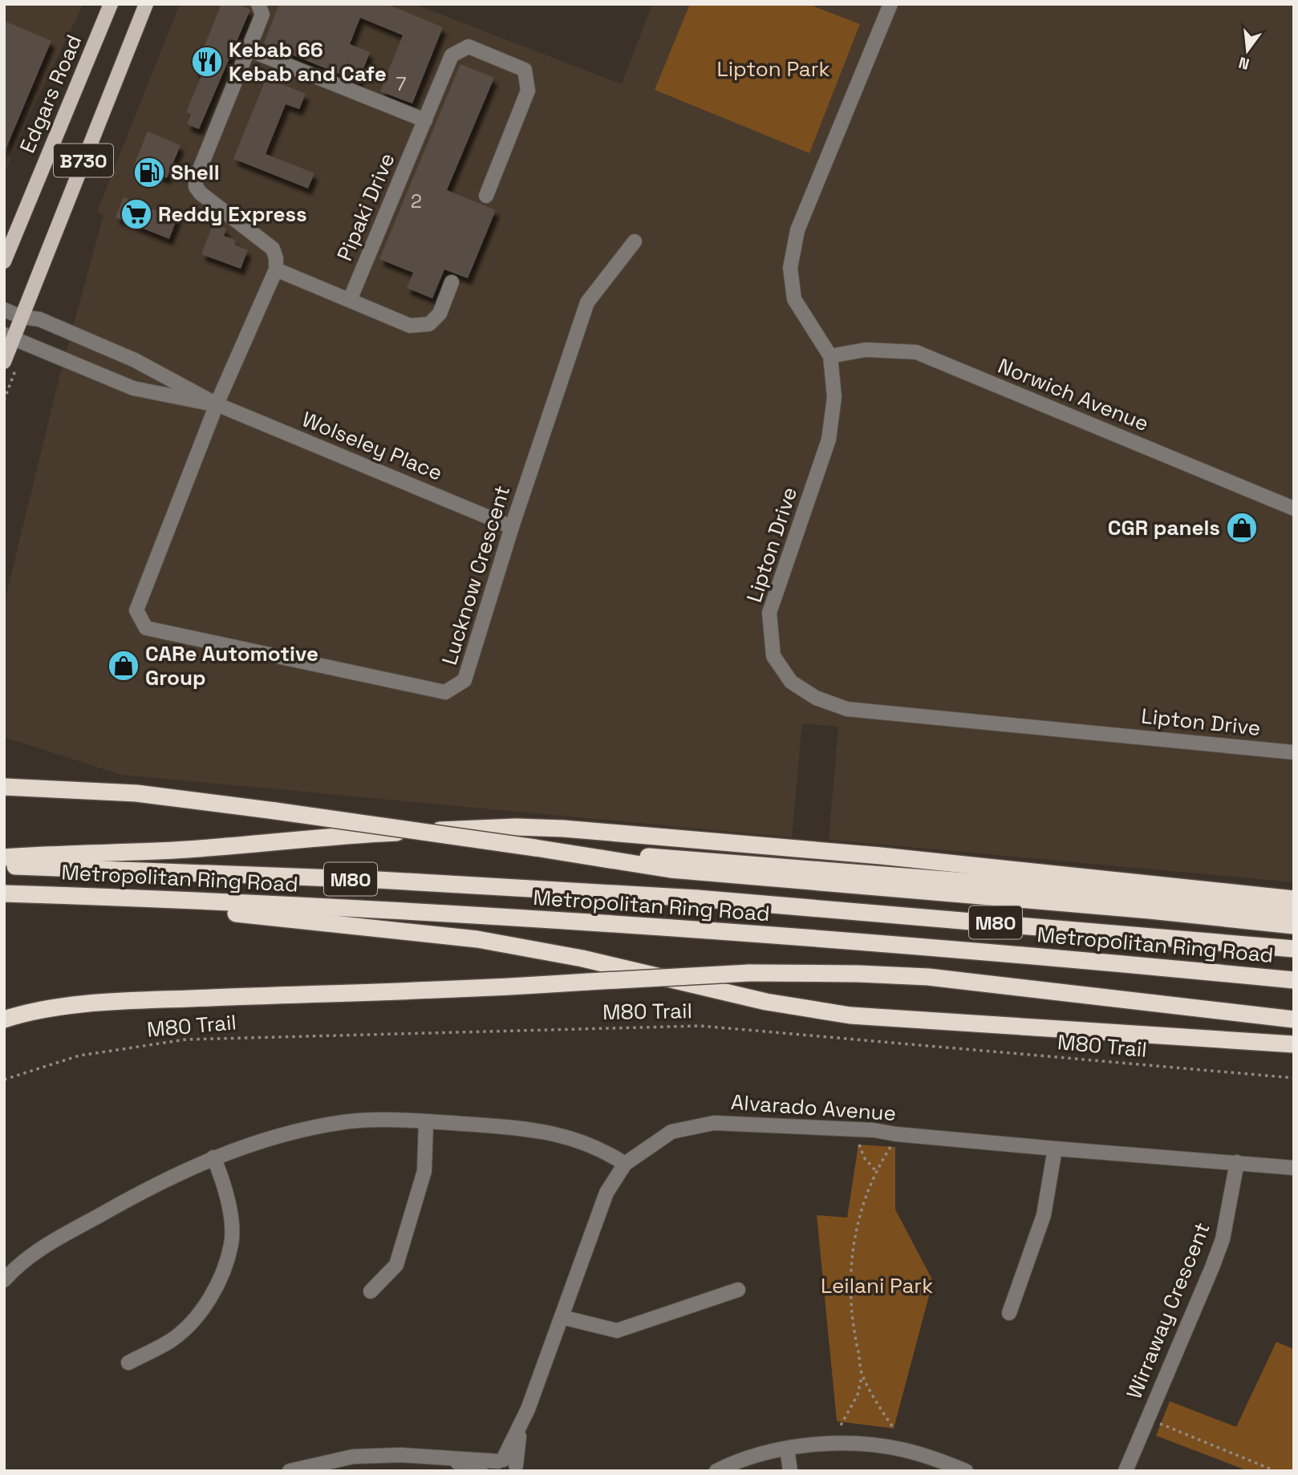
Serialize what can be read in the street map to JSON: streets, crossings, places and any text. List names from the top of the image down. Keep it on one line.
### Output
{"streets":{"highway":["Metropolitan Ring Road","M80"],"main road":["Edgars Road","B730"],"street":["Pipaki Drive","Norwich Avenue","Wolseley Place","Lipton Drive","Lucknow Crescent","Alvarado Avenue","Wirraway Crescent"],"path":["M80 Trail"]},"crossings":[["B730","Wolseley Place"],["Norwich Avenue","Lipton Drive"],["Wolseley Place","Lucknow Crescent"],["Alvarado Avenue","Wirraway Crescent"]],"parks":["Lipton Park","Leilani Park"],"places":{"restaurant":["Kebab 66 Kebab and Cafe"],"fuel station":["Shell"],"supermarket":["Reddy Express"],"shop":["CGR panels","CARe Automotive Group"]},"house_numbers":["7","2"],"north":"bottom"}
